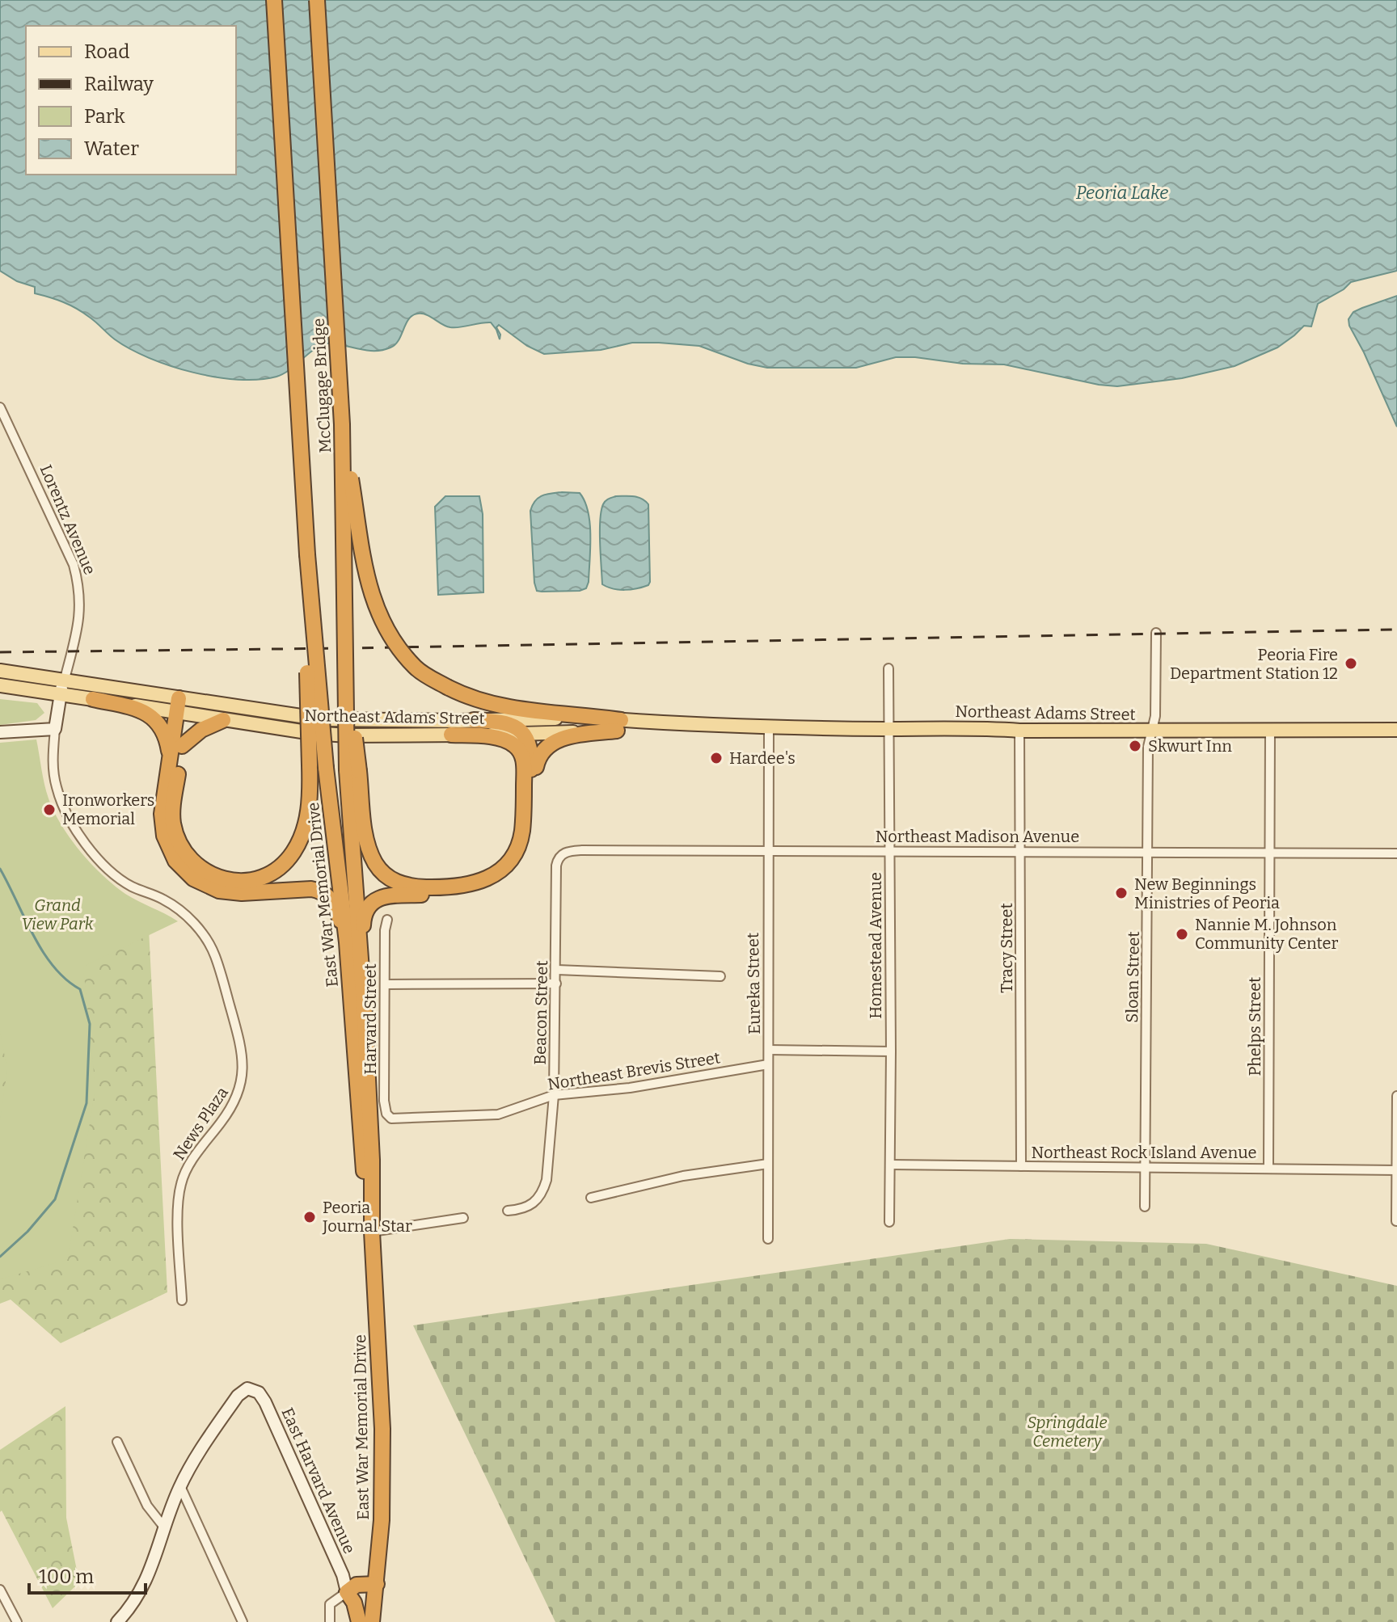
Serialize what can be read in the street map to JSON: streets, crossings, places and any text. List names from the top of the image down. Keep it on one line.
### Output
{"streets":{"highway":["McClugage Bridge","East War Memorial Drive"],"main road":["Northeast Adams Street"],"street":["Lorentz Avenue","Northeast Madison Avenue","Homestead Avenue","Tracy Street","Sloan Street","Eureka Street","Beacon Street","Harvard Street","Phelps Street","Northeast Brevis Street","News Plaza","Northeast Rock Island Avenue","East Harvard Avenue"]},"crossings":[["McClugage Bridge","East War Memorial Drive"],["Lorentz Avenue","Northeast Adams Street"],["Lorentz Avenue","News Plaza"],["Northeast Adams Street","Homestead Avenue"],["Northeast Adams Street","Tracy Street"],["Northeast Adams Street","Sloan Street"],["Northeast Adams Street","Eureka Street"],["Northeast Adams Street","Phelps Street"],["Northeast Madison Avenue","Homestead Avenue"],["Northeast Madison Avenue","Tracy Street"],["Northeast Madison Avenue","Sloan Street"],["Northeast Madison Avenue","Eureka Street"],["Northeast Madison Avenue","Beacon Street"],["Northeast Madison Avenue","Phelps Street"],["Homestead Avenue","Northeast Rock Island Avenue"],["Tracy Street","Northeast Rock Island Avenue"],["Sloan Street","Northeast Rock Island Avenue"],["Eureka Street","Northeast Brevis Street"],["Beacon Street","Northeast Brevis Street"],["Harvard Street","Northeast Brevis Street"],["Phelps Street","Northeast Rock Island Avenue"]],"water":["Peoria Lake"],"parks":["Grand View Park","Springdale Cemetery"],"places":["Peoria Fire Department Station 12","Skwurt Inn","Hardee's","Ironworkers Memorial","New Beginnings Ministries of Peoria","Nannie M. Johnson Community Center","Peoria Journal Star"],"legend":["Road","Railway","Park","Water"],"scale_bar":"100 m"}
